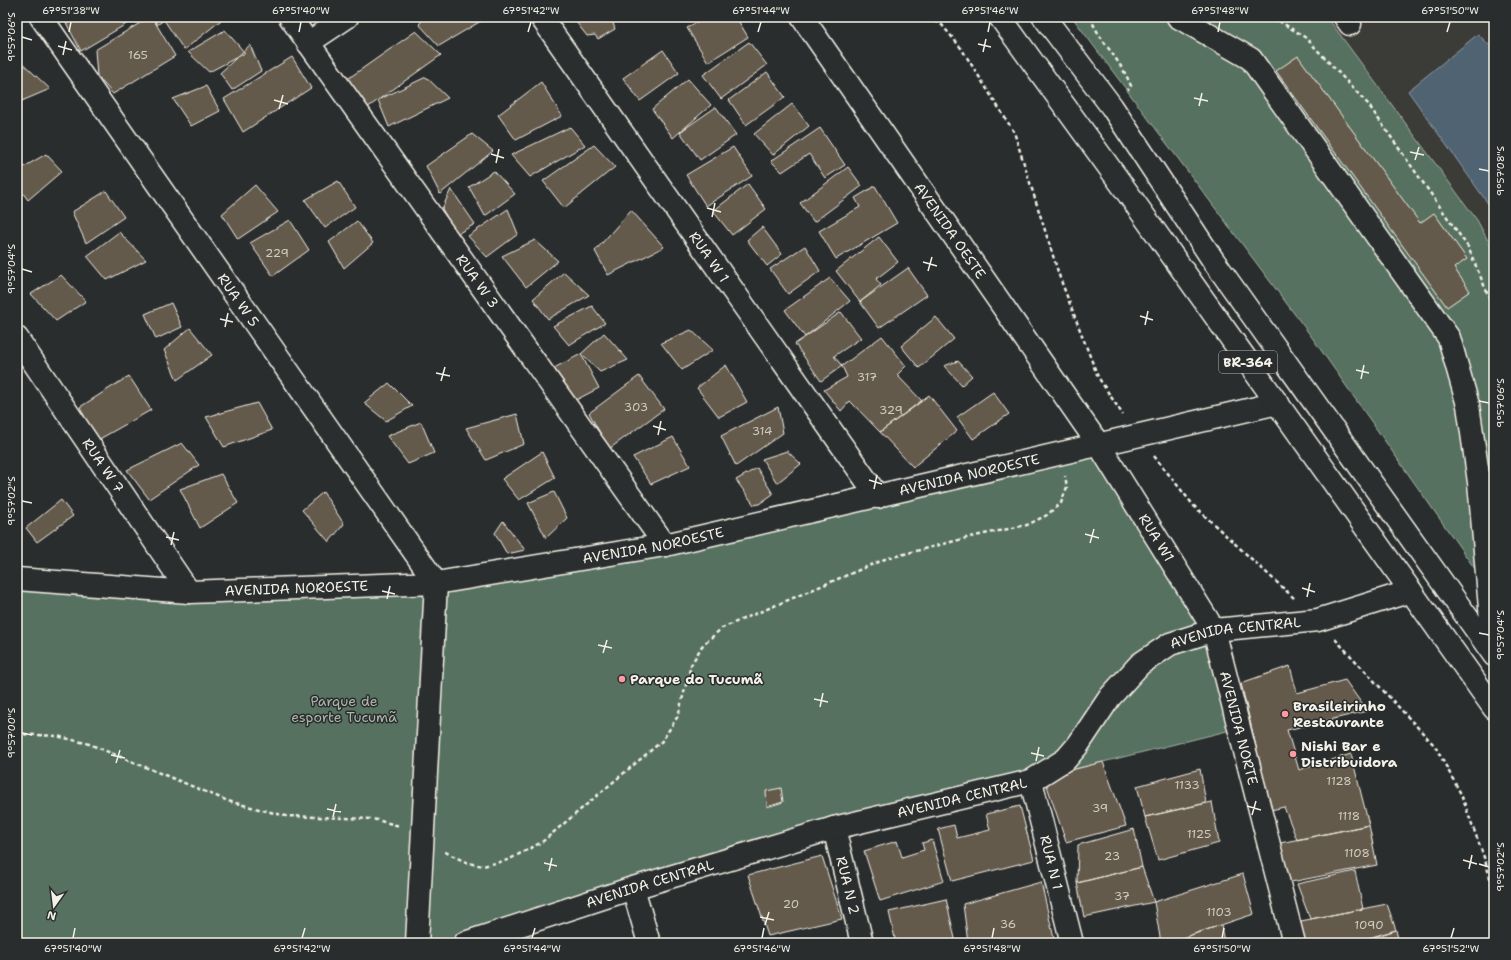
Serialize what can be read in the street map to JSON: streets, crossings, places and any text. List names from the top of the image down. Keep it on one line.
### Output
{"streets":{"street":["AVENIDA OESTE","RUA W 1","RUA W 3","RUA W 5","BR-364","RUA W 7","AVENIDA NOROESTE","RUA W1","AVENIDA CENTRAL","AVENIDA NORTE","RUA N 1","RUA N 2"]},"crossings":[["AVENIDA OESTE","AVENIDA NOROESTE"],["AVENIDA OESTE","RUA W1"],["RUA W 1","AVENIDA NOROESTE"],["RUA W 3","AVENIDA NOROESTE"],["RUA W 5","AVENIDA NOROESTE"],["BR-364","AVENIDA NOROESTE"],["BR-364","AVENIDA CENTRAL"],["RUA W 7","AVENIDA NOROESTE"],["AVENIDA NOROESTE","RUA W1"],["RUA W1","AVENIDA CENTRAL"],["RUA W1","AVENIDA NORTE"],["AVENIDA CENTRAL","AVENIDA NORTE"],["AVENIDA CENTRAL","RUA N 1"],["AVENIDA CENTRAL","RUA N 2"]],"parks":["Parque de esporte Tucumã"],"places":["Parque do Tucumã","Brasileirinho Restaurante","Nishi Bar e Distribuidora"],"house_numbers":["165","229","317","303","329","314","1128","1133","39","1118","1125","1108","23","37","20","1103","36","1090"],"north":"bottom","coordinates":["67°51'38\"W","67°51'40\"W","67°51'42\"W","67°51'44\"W","67°51'46\"W","67°51'48\"W","67°51'50\"W","9°57'06\"S","9°57'08\"S","9°57'04\"S","9°57'02\"S","9°57'00\"S","67°51'52\"W"]}
